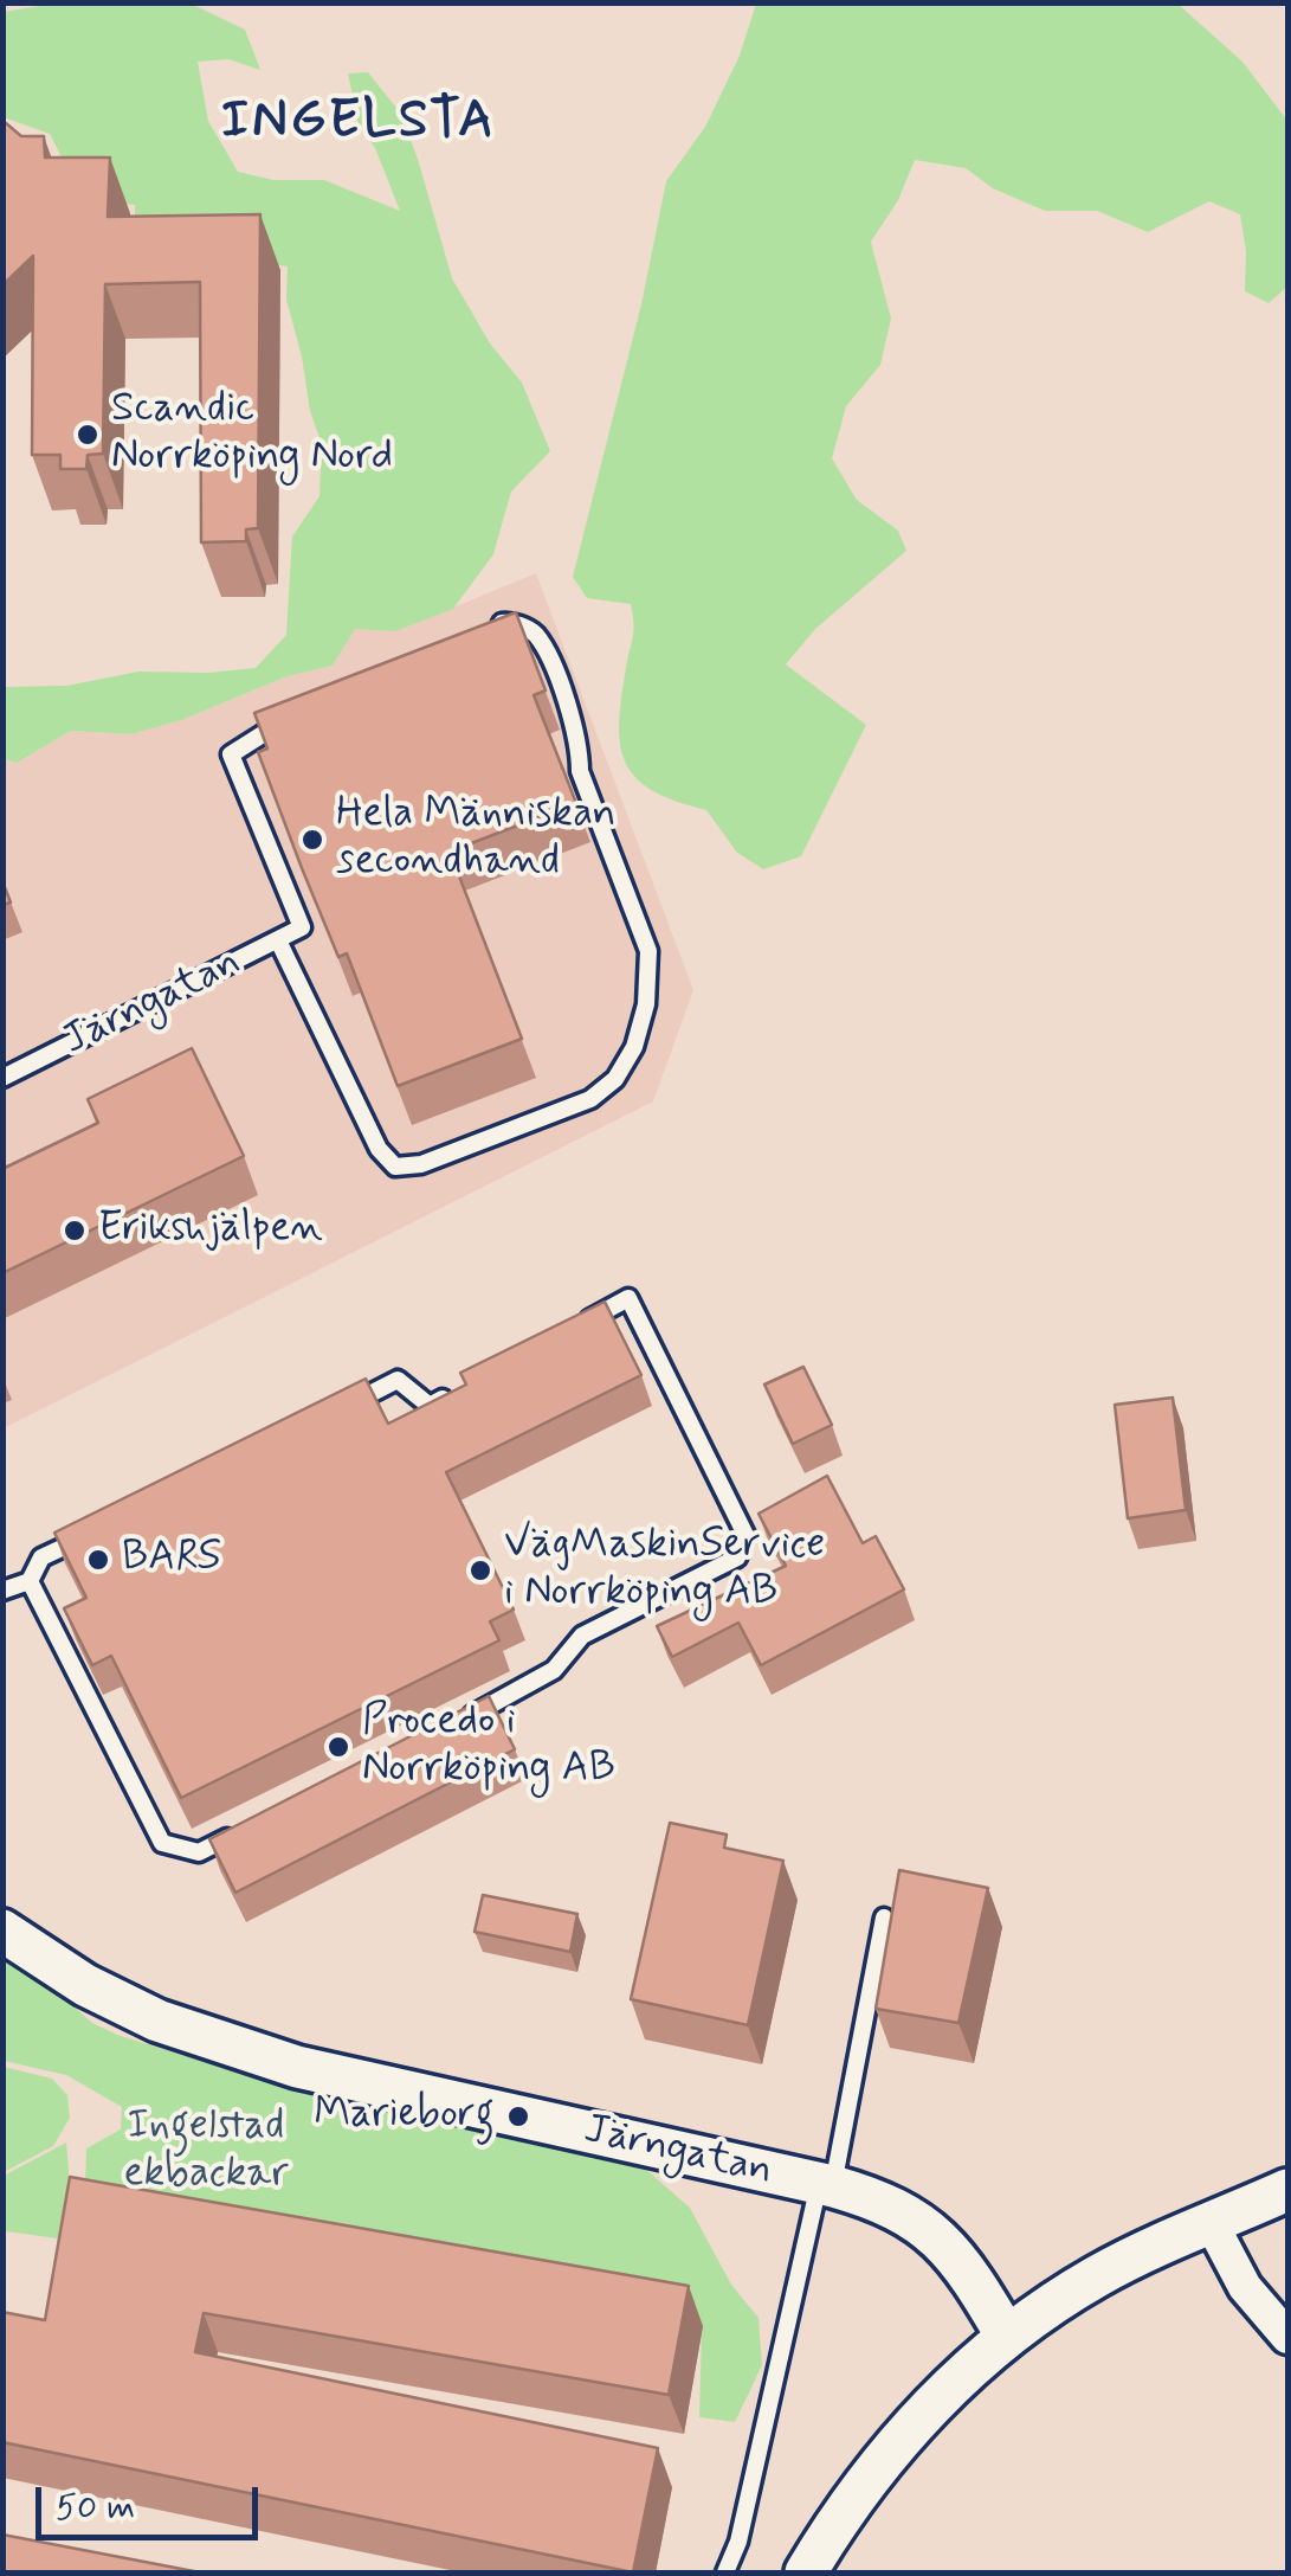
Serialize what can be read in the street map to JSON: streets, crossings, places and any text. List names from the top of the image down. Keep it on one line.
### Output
{"streets":{"street":["Järngatan"]},"districts":["INGELSTA"],"parks":["Ingelstad ekbackar"],"places":["Scandic Norrköping Nord","Hela Människan secondhand","Erikshjälpen","BARS","VägMaskinService i Norrköping AB","Procedo i Norrköping AB","Marieborg"],"scale_bar":"50 m"}
